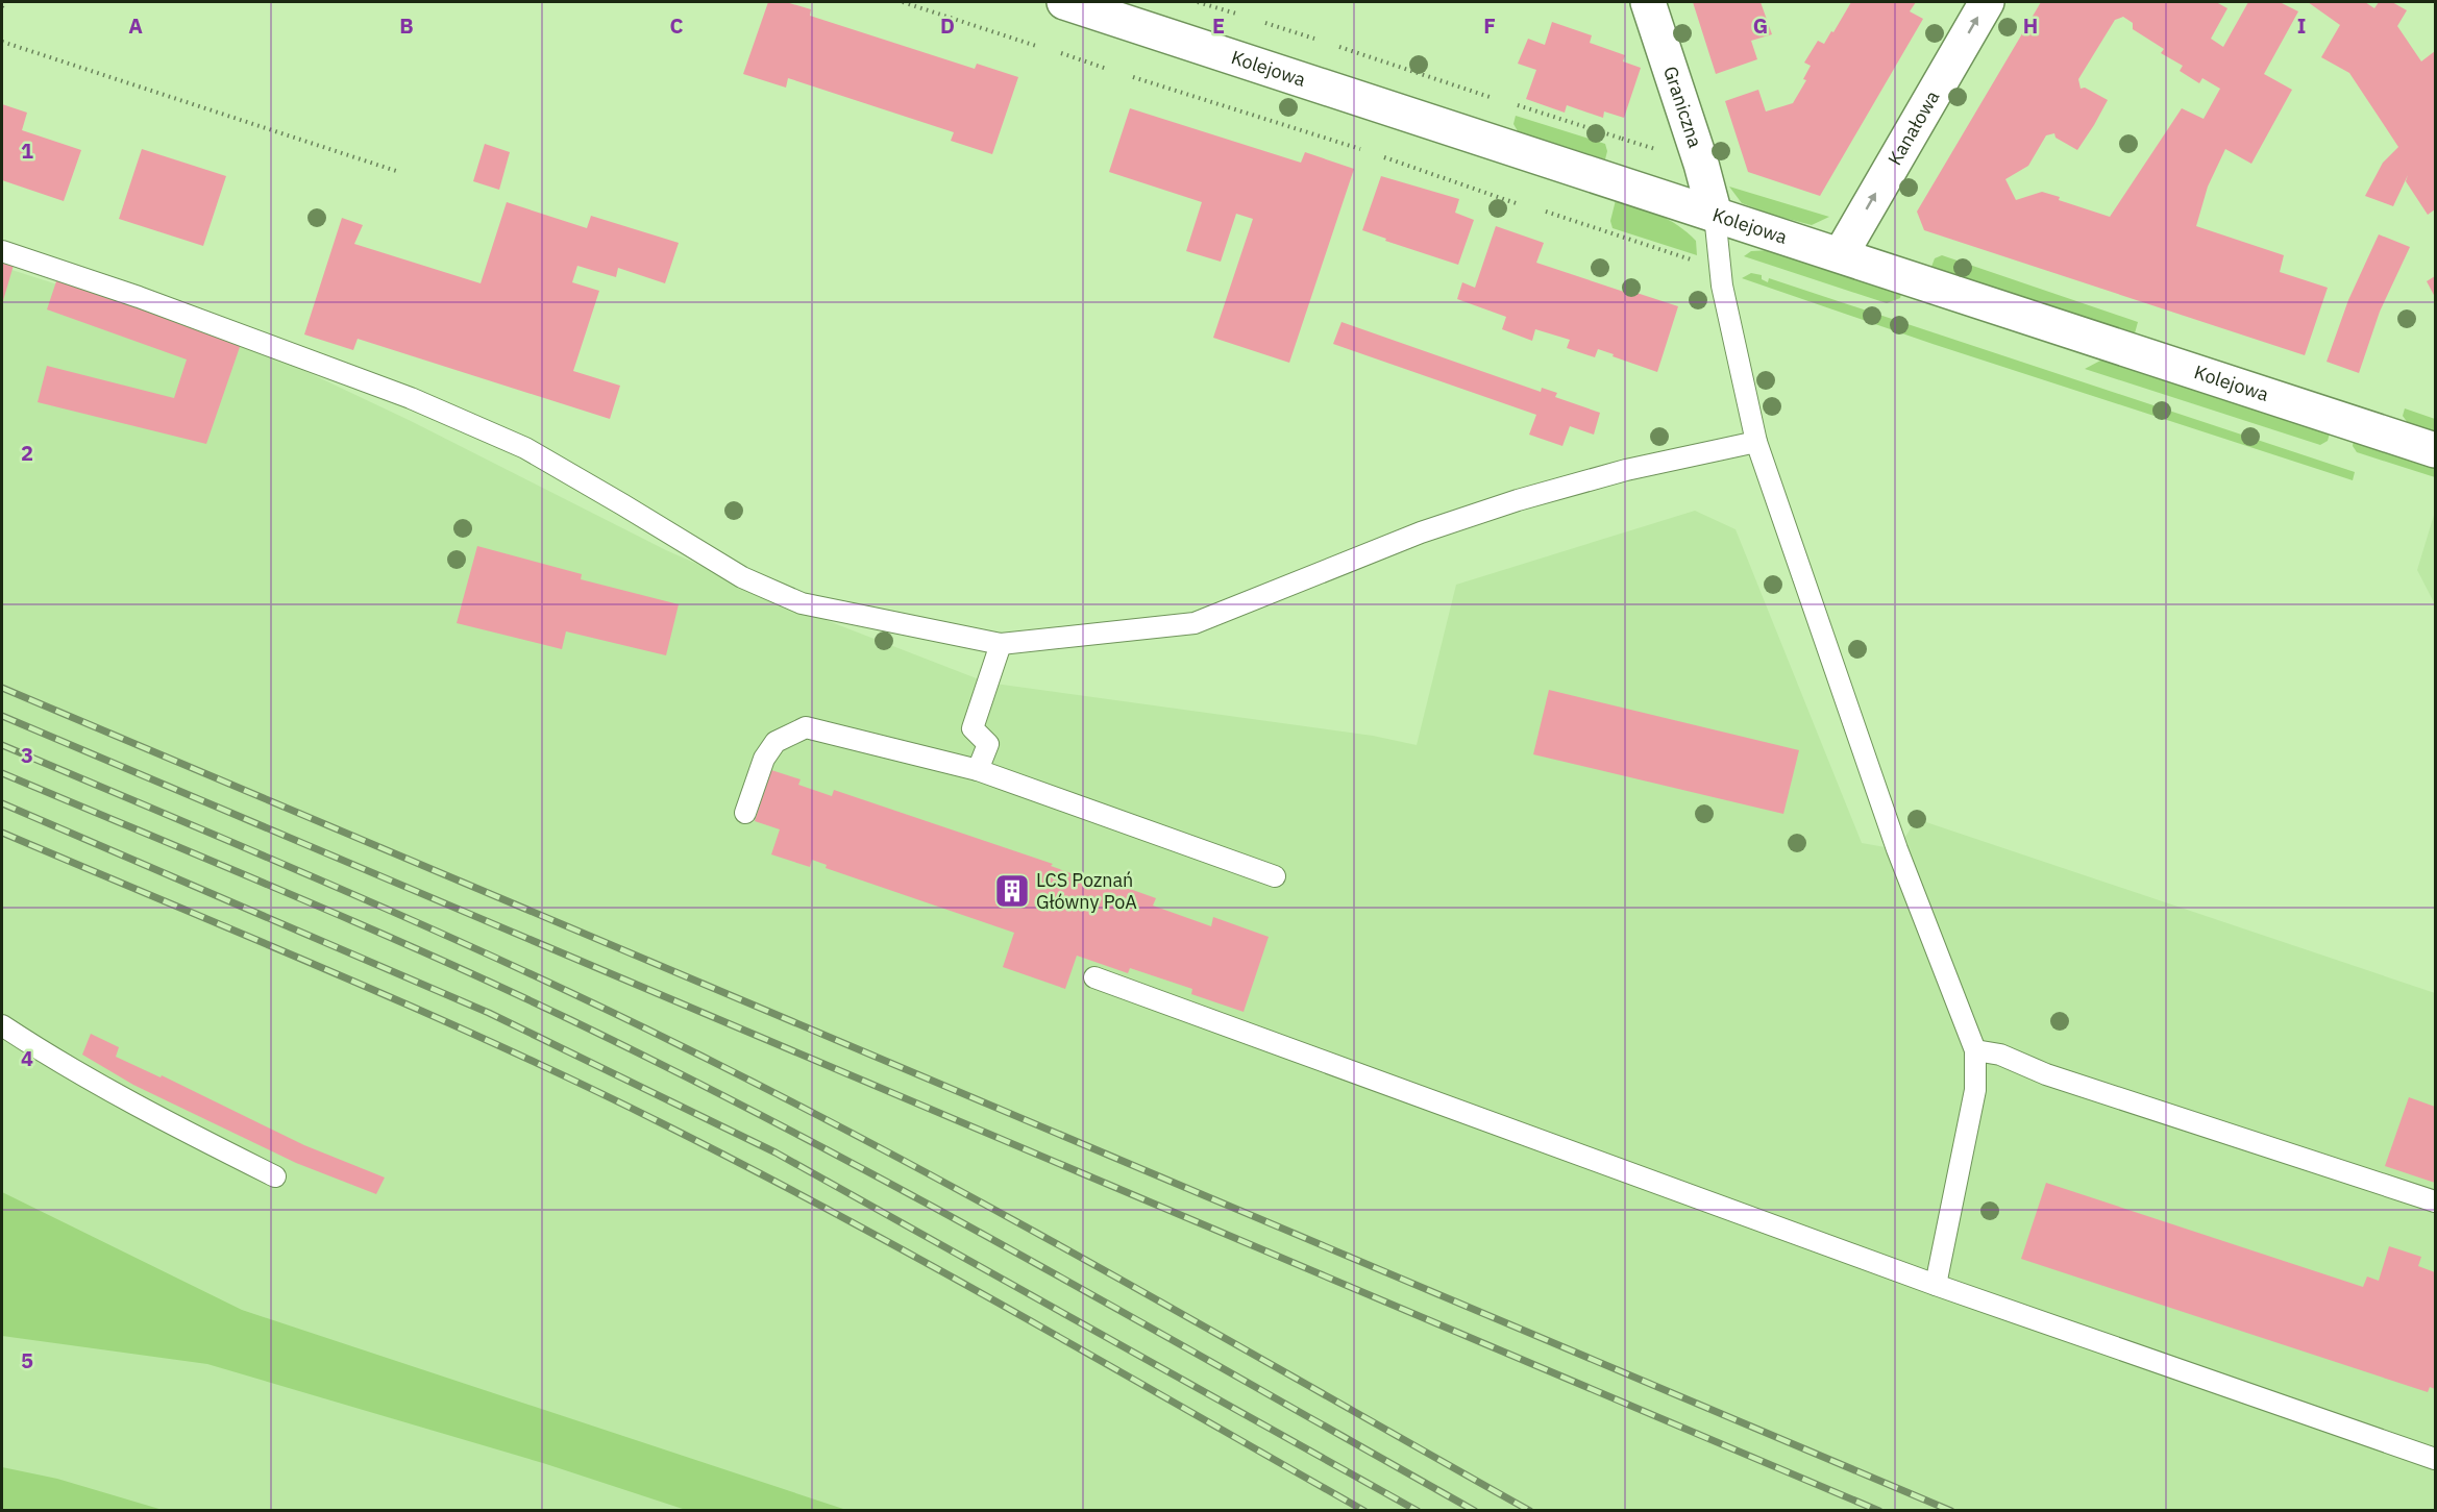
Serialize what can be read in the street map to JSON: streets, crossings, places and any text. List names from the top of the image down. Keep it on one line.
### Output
{"streets":{"street":["Kolejowa","Graniczna","Kanałowa"]},"crossings":[["Kolejowa","Graniczna"],["Kolejowa","Kanałowa"]],"one_way":["Kanałowa"],"places":{"building":["LCS Poznań Główny PoA"]},"grid":{"columns":["A","B","C","D","E","F","G","H","I"],"rows":["1","2","3","4","5"]}}
